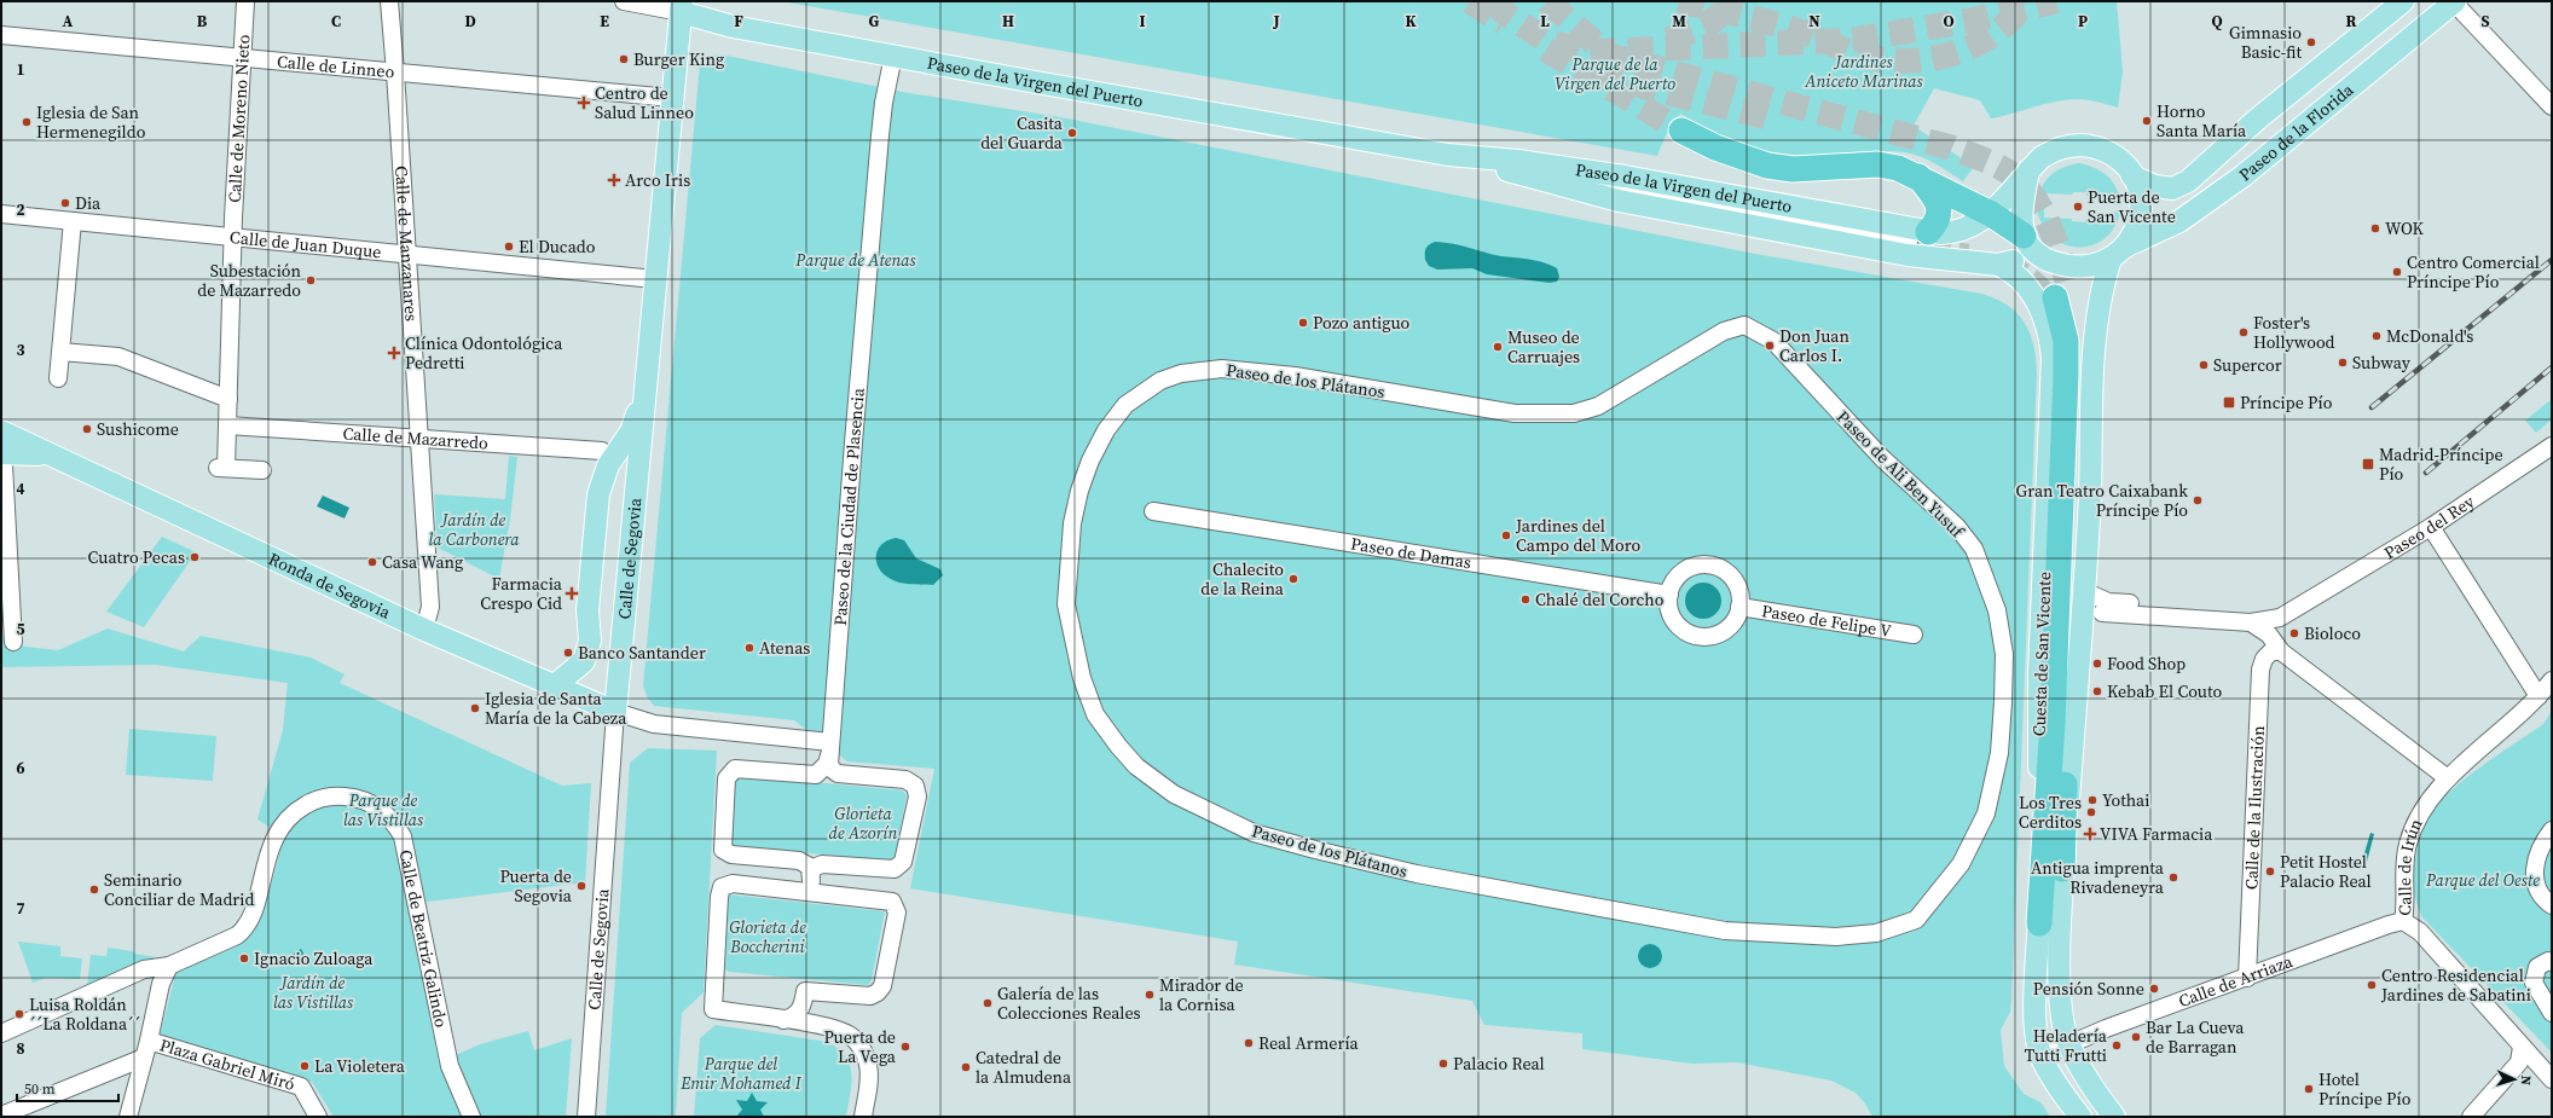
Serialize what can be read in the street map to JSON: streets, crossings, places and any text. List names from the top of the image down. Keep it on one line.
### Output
{"streets":{"main road":["Paseo de la Virgen del Puerto","Paseo de la Florida","Calle de Segovia","Ronda de Segovia","Cuesta de San Vicente"],"street":["Calle de Linneo","Calle de Moreno Nieto","Calle de Juan Duque","Calle de Manzanares","Paseo de los Plátanos","Calle de Mazarredo","Paseo de Ali Ben Yusuf","Paseo de la Ciudad de Plasencia","Paseo del Rey","Paseo de Damas","Paseo de Felipe V","Calle de la Ilustración","Calle de Irún","Calle de Beatriz Galindo","Calle de Arriaza","Plaza Gabriel Miró"]},"crossings":[["Calle de Linneo","Calle de Moreno Nieto"],["Calle de Linneo","Calle de Manzanares"],["Calle de Linneo","Calle de Segovia"],["Paseo de la Virgen del Puerto","Paseo de la Florida"],["Paseo de la Virgen del Puerto","Paseo de la Ciudad de Plasencia"],["Paseo de la Virgen del Puerto","Calle de Segovia"],["Paseo de la Virgen del Puerto","Cuesta de San Vicente"],["Calle de Moreno Nieto","Calle de Juan Duque"],["Calle de Moreno Nieto","Calle de Mazarredo"],["Paseo de la Florida","Cuesta de San Vicente"],["Calle de Juan Duque","Calle de Manzanares"],["Calle de Juan Duque","Calle de Segovia"],["Calle de Manzanares","Calle de Mazarredo"],["Calle de Manzanares","Ronda de Segovia"],["Paseo de los Plátanos","Paseo de Ali Ben Yusuf"],["Paseo del Rey","Cuesta de San Vicente"],["Paseo de Damas","Paseo de Felipe V"],["Calle de Segovia","Ronda de Segovia"],["Cuesta de San Vicente","Calle de Arriaza"],["Calle de la Ilustración","Calle de Arriaza"],["Calle de Irún","Calle de Arriaza"],["Calle de Beatriz Galindo","Plaza Gabriel Miró"]],"parks":["Jardines Aniceto Marinas","Parque de la Virgen del Puerto","Parque de Atenas","Jardín de la Carbonera","Parque de las Vistillas","Glorieta de Azorín","Parque del Oeste","Glorieta de Boccherini","Jardín de las Vistillas","Parque del Emir Mohamed I"],"places":{"other":["Gimnasio Basic-fit","Burger King","Horno Santa María","Iglesia de San Hermenegildo","Casita del Guarda","Dia","Puerta de San Vicente","WOK","El Ducado","Centro Comercial Príncipe Pío","Subestación de Mazarredo","Pozo antiguo","Foster's Hollywood","McDonald's","Don Juan Carlos I.","Museo de Carruajes","Subway","Supercor","Sushicome","Gran Teatro Caixabank Príncipe Pío","Jardines del Campo del Moro","Cuatro Pecas","Casa Wang","Chalecito de la Reina","Chalé del Corcho","Bioloco","Atenas","Banco Santander","Food Shop","Kebab El Couto","Iglesia de Santa María de la Cabeza","Yothai","Los Tres Cerditos","Petit Hostel Palacio Real","Antigua imprenta Rivadeneyra","Puerta de Segovia","Seminario Conciliar de Madrid","Ignacio Zuloaga","Centro Residencial Jardines de Sabatini","Pensión Sonne","Mirador de la Cornisa","Galería de las Colecciones Reales","Luisa Roldán ´´La Roldana´´","Bar La Cueva de Barragan","Real Armería","Heladería Tutti Frutti","Puerta de La Vega","Palacio Real","La Violetera","Catedral de la Almudena","Hotel Príncipe Pío"],"health":["Centro de Salud Linneo","Arco Iris","Clínica Odontológica Pedretti","Farmacia Crespo Cid","VIVA Farmacia"],"transit":["Príncipe Pío","Madrid-Príncipe Pío"]},"scale_bar":"50 m","north":"right","grid":{"columns":["A","B","C","D","E","F","G","H","I","J","K","L","M","N","O","P","Q","R","S"],"rows":["1","2","3","4","5","6","7","8"]}}
